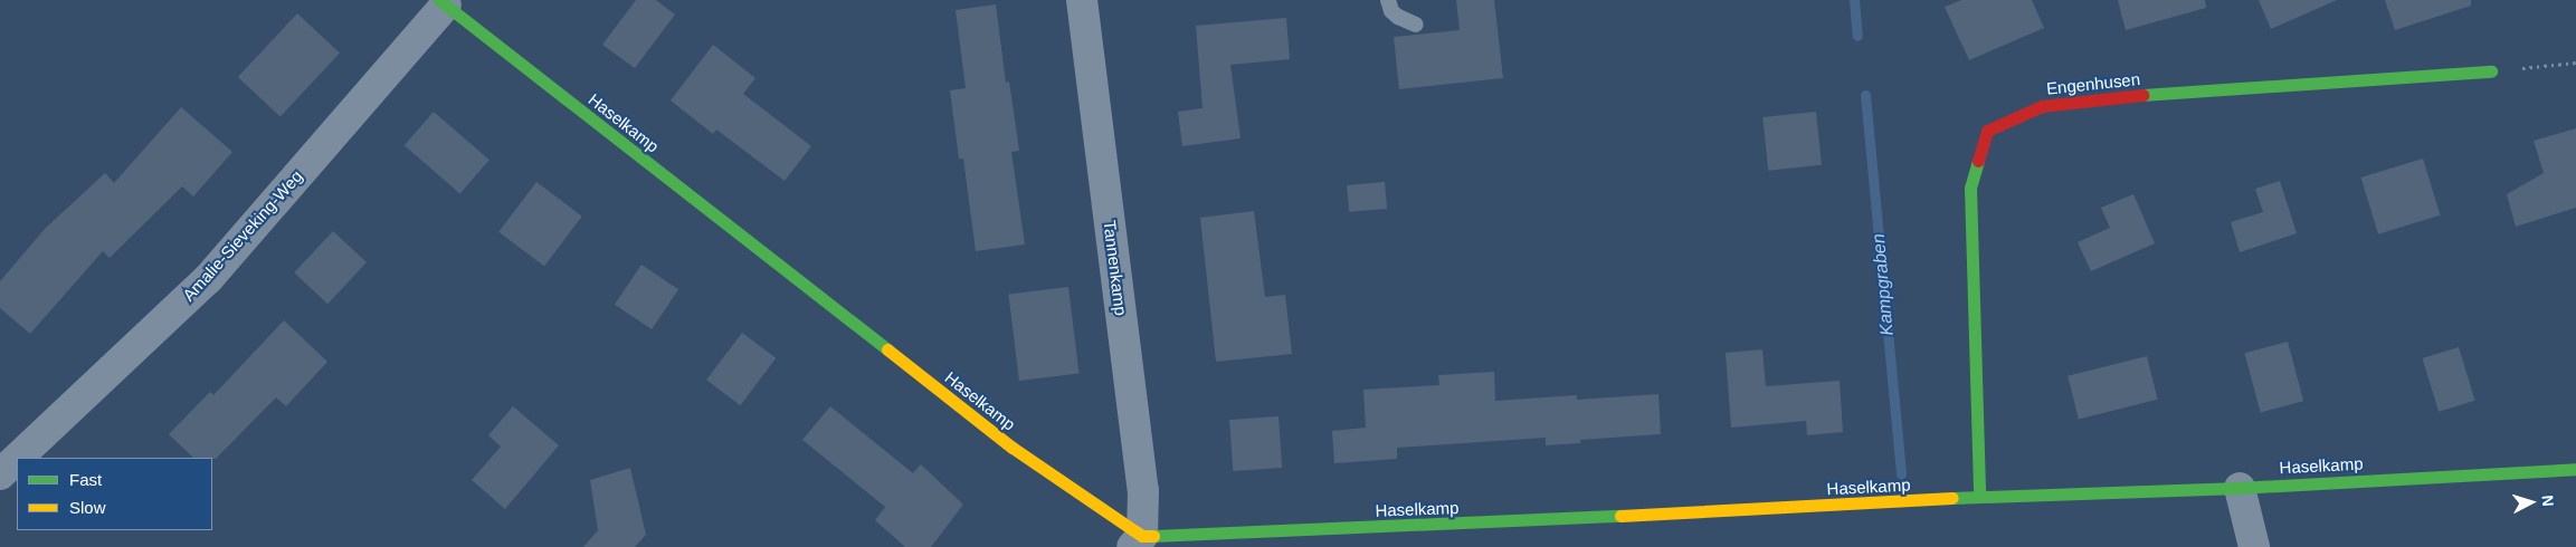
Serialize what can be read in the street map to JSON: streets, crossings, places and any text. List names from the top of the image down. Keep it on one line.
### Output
{"streets":{"street":["Engenhusen","Haselkamp","Amalie-Sieveking-Weg","Tannenkamp"]},"crossings":[["Engenhusen","Haselkamp"],["Haselkamp","Amalie-Sieveking-Weg"],["Haselkamp","Tannenkamp"]],"water":["Kampgraben"],"legend":["Fast","Slow"],"north":"right"}
